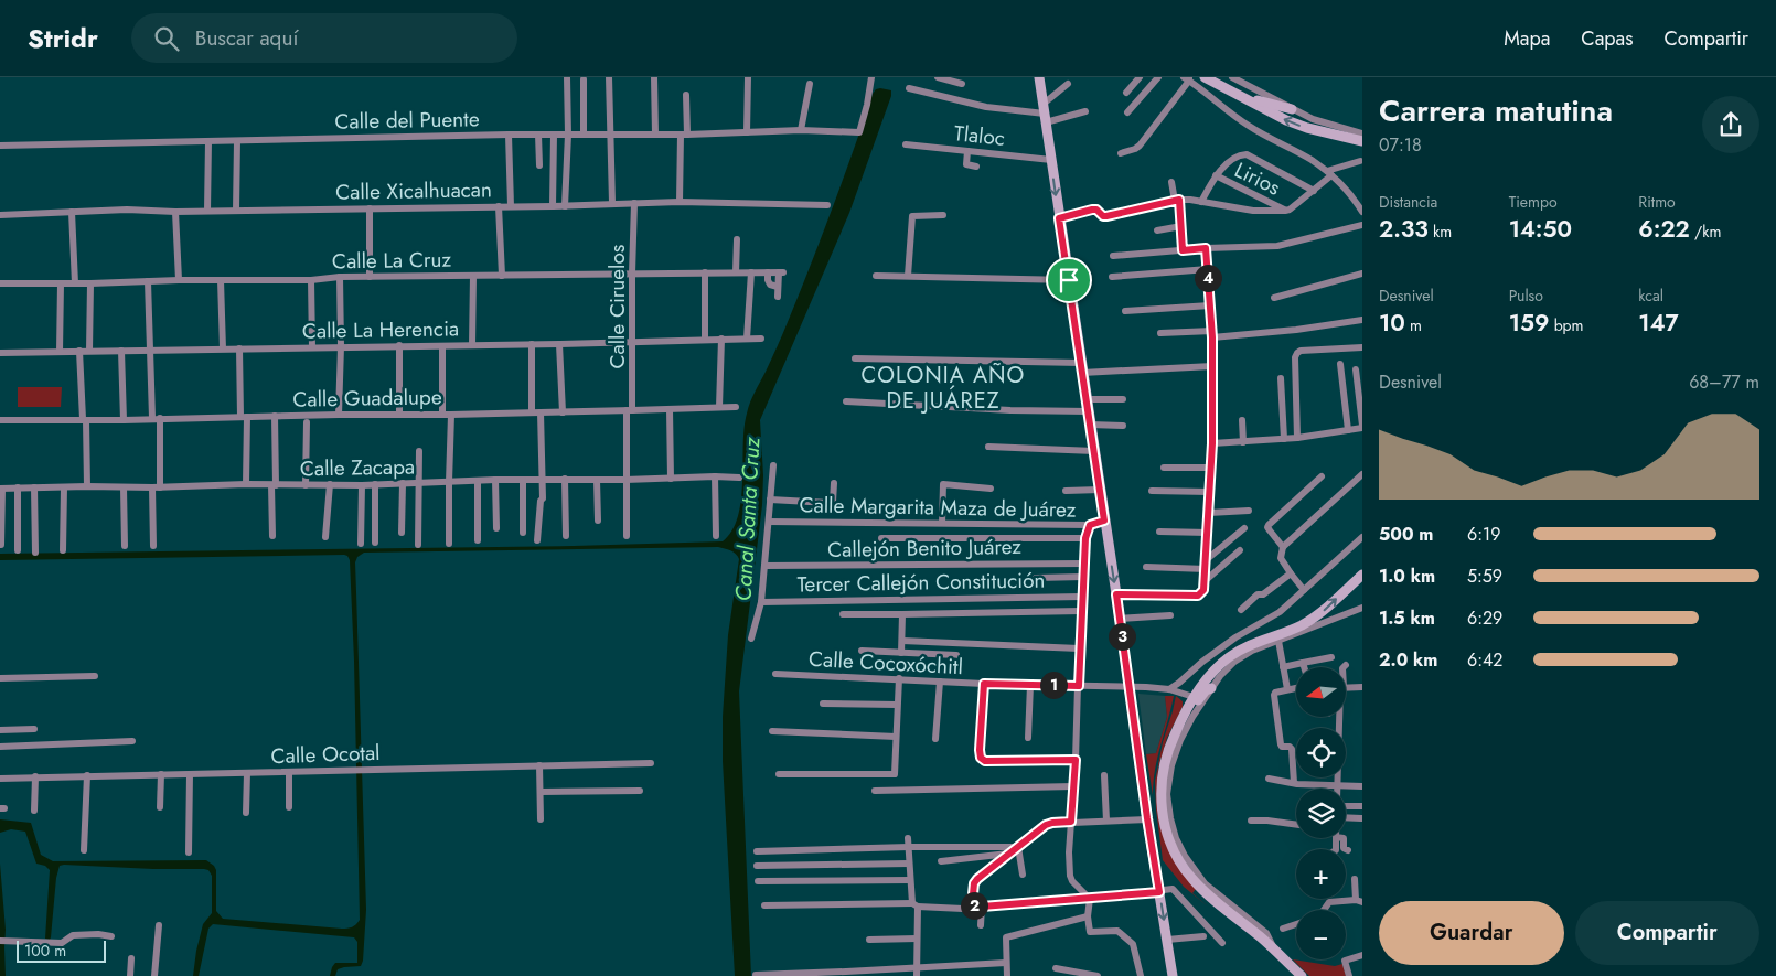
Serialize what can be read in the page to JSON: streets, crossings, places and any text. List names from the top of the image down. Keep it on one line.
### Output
{"streets":{"street":["Calle del Puente","Tlaloc","Lirios","Calle Xicalhuacan","Calle La Cruz","Calle Ciruelos","Calle La Herencia","Calle Guadalupe","Calle Zacapa","Calle Margarita Maza de Juárez","Callejón Benito Juárez","Tercer Callejón Constitución","Calle Cocoxóchitl","Calle Ocotal"]},"crossings":[["Calle Xicalhuacan","Calle Ciruelos"],["Calle La Cruz","Calle Ciruelos"],["Calle Ciruelos","Calle La Herencia"],["Calle Ciruelos","Calle Guadalupe"],["Calle Ciruelos","Calle Zacapa"]],"districts":["COLONIA AÑO DE JUÁREZ"],"water":["Canal Santa Cruz"],"scale_bar":"100 m","north":"left","page":{"header":"Stridr","search":"Buscar aquí","nav":["Mapa","Capas","Compartir"],"heading":["Carrera matutina","07:18"],"stats":[["Distancia","2.33 km"],["Tiempo","14:50"],["Ritmo","6:22 /km"],["Desnivel","10 m"],["Pulso","159 bpm"],["kcal","147"]],"pins":["4","3","1","2"],"chart":["Desnivel","68–77 m"],"list":[{"name":"500 m","note":"6:19"},{"name":"1.0 km","note":"5:59"},{"name":"1.5 km","note":"6:29"},{"name":"2.0 km","note":"6:42"}],"map_buttons":["+","−"],"buttons":["Guardar","Compartir"],"scale":"100 m"}}
